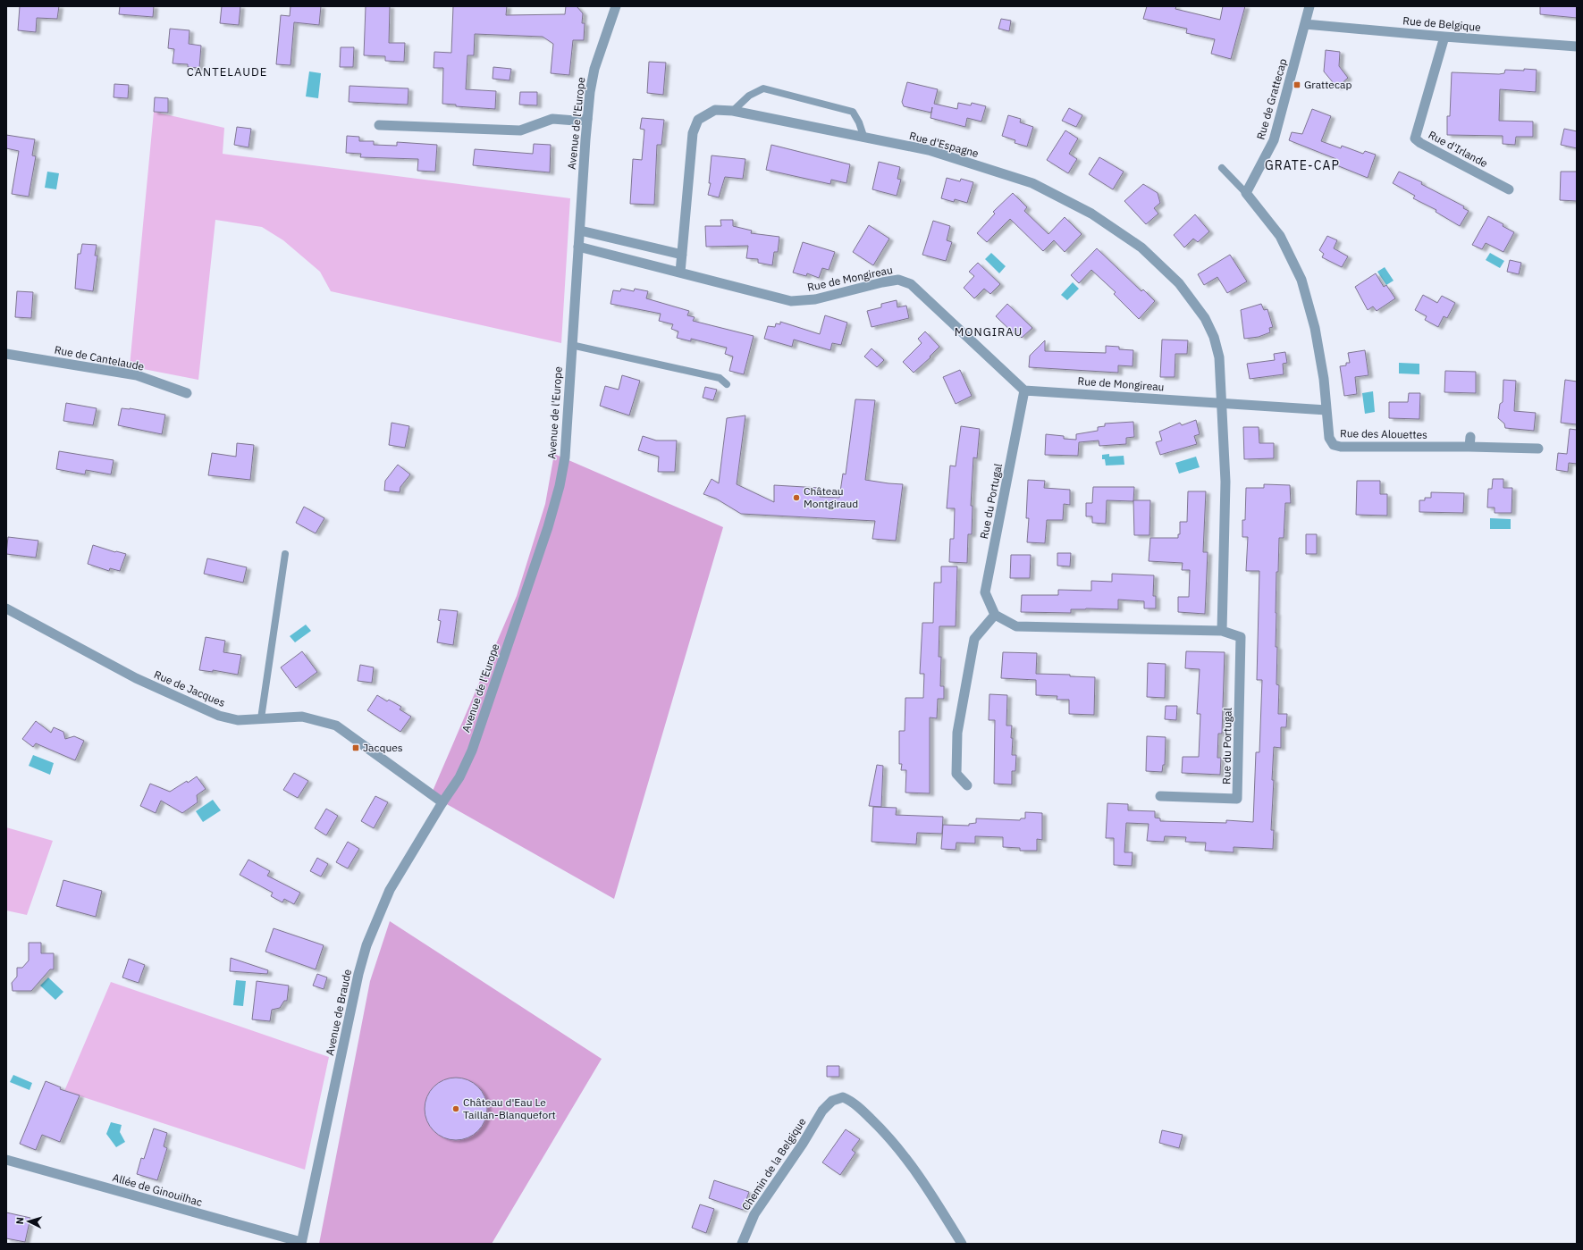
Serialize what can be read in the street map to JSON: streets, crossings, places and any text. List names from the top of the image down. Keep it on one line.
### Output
{"streets":{"street":["Rue de Belgique","Rue de Grattecap","Avenue de l'Europe","Rue d'Espagne","Rue d'Irlande","Rue de Mongireau","Rue de Cantelaude","Rue des Alouettes","Rue du Portugal","Rue de Jacques","Avenue de Braude","Chemin de la Belgique","Allée de Ginouilhac"]},"crossings":[["Rue de Belgique","Rue de Grattecap"],["Rue de Belgique","Rue d'Irlande"],["Avenue de l'Europe","Rue de Mongireau"],["Avenue de l'Europe","Rue de Jacques"],["Avenue de l'Europe","Avenue de Braude"],["Rue d'Espagne","Rue de Mongireau"],["Rue de Mongireau","Rue des Alouettes"],["Rue de Mongireau","Rue du Portugal"],["Rue de Jacques","Avenue de Braude"],["Avenue de Braude","Allée de Ginouilhac"]],"districts":["CANTELAUDE","GRATE-CAP","MONGIRAU"],"places":{"transit":["Grattecap","Jacques"],"other":["Château Montgiraud","Château d'Eau Le Taillan-Blanquefort"]},"north":"left"}
